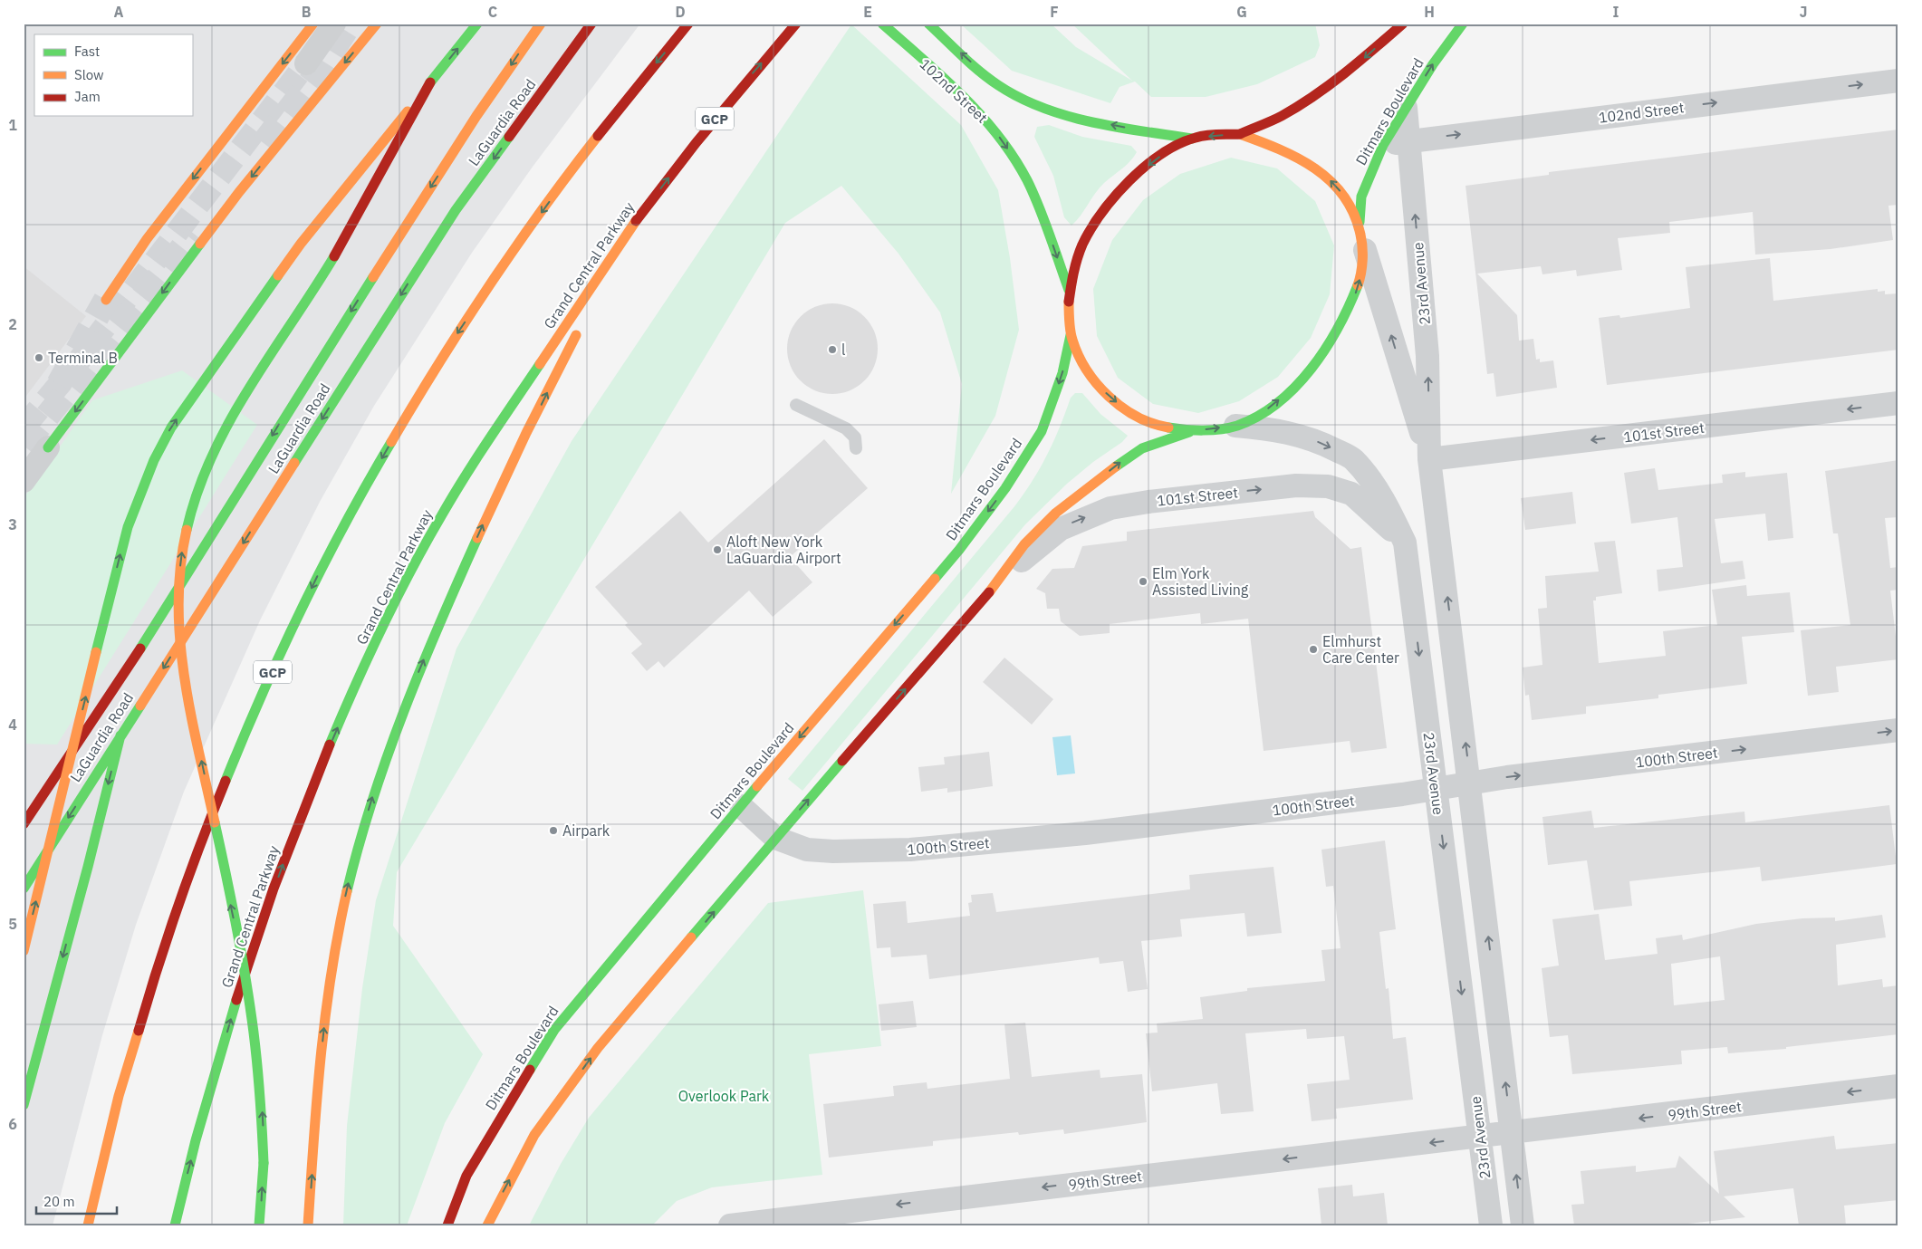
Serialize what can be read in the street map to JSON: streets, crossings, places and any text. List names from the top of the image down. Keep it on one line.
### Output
{"streets":{"main road":["102nd Street","Ditmars Boulevard","GCP","LaGuardia Road","Grand Central Parkway"],"street":["23rd Avenue","101st Street","100th Street","99th Street"]},"crossings":[["102nd Street","Ditmars Boulevard"],["102nd Street","23rd Avenue"],["Ditmars Boulevard","23rd Avenue"],["Ditmars Boulevard","100th Street"],["23rd Avenue","101st Street"],["23rd Avenue","100th Street"],["23rd Avenue","99th Street"]],"one_way":["102nd Street","100th Street","99th Street"],"parks":["Overlook Park"],"places":["l","Terminal B","Aloft New York LaGuardia Airport","Elm York Assisted Living","Elmhurst Care Center","Airpark"],"legend":["Fast","Slow","Jam"],"scale_bar":"20 m","grid":{"columns":["A","B","C","D","E","F","G","H","I","J"],"rows":["1","2","3","4","5","6"]}}
